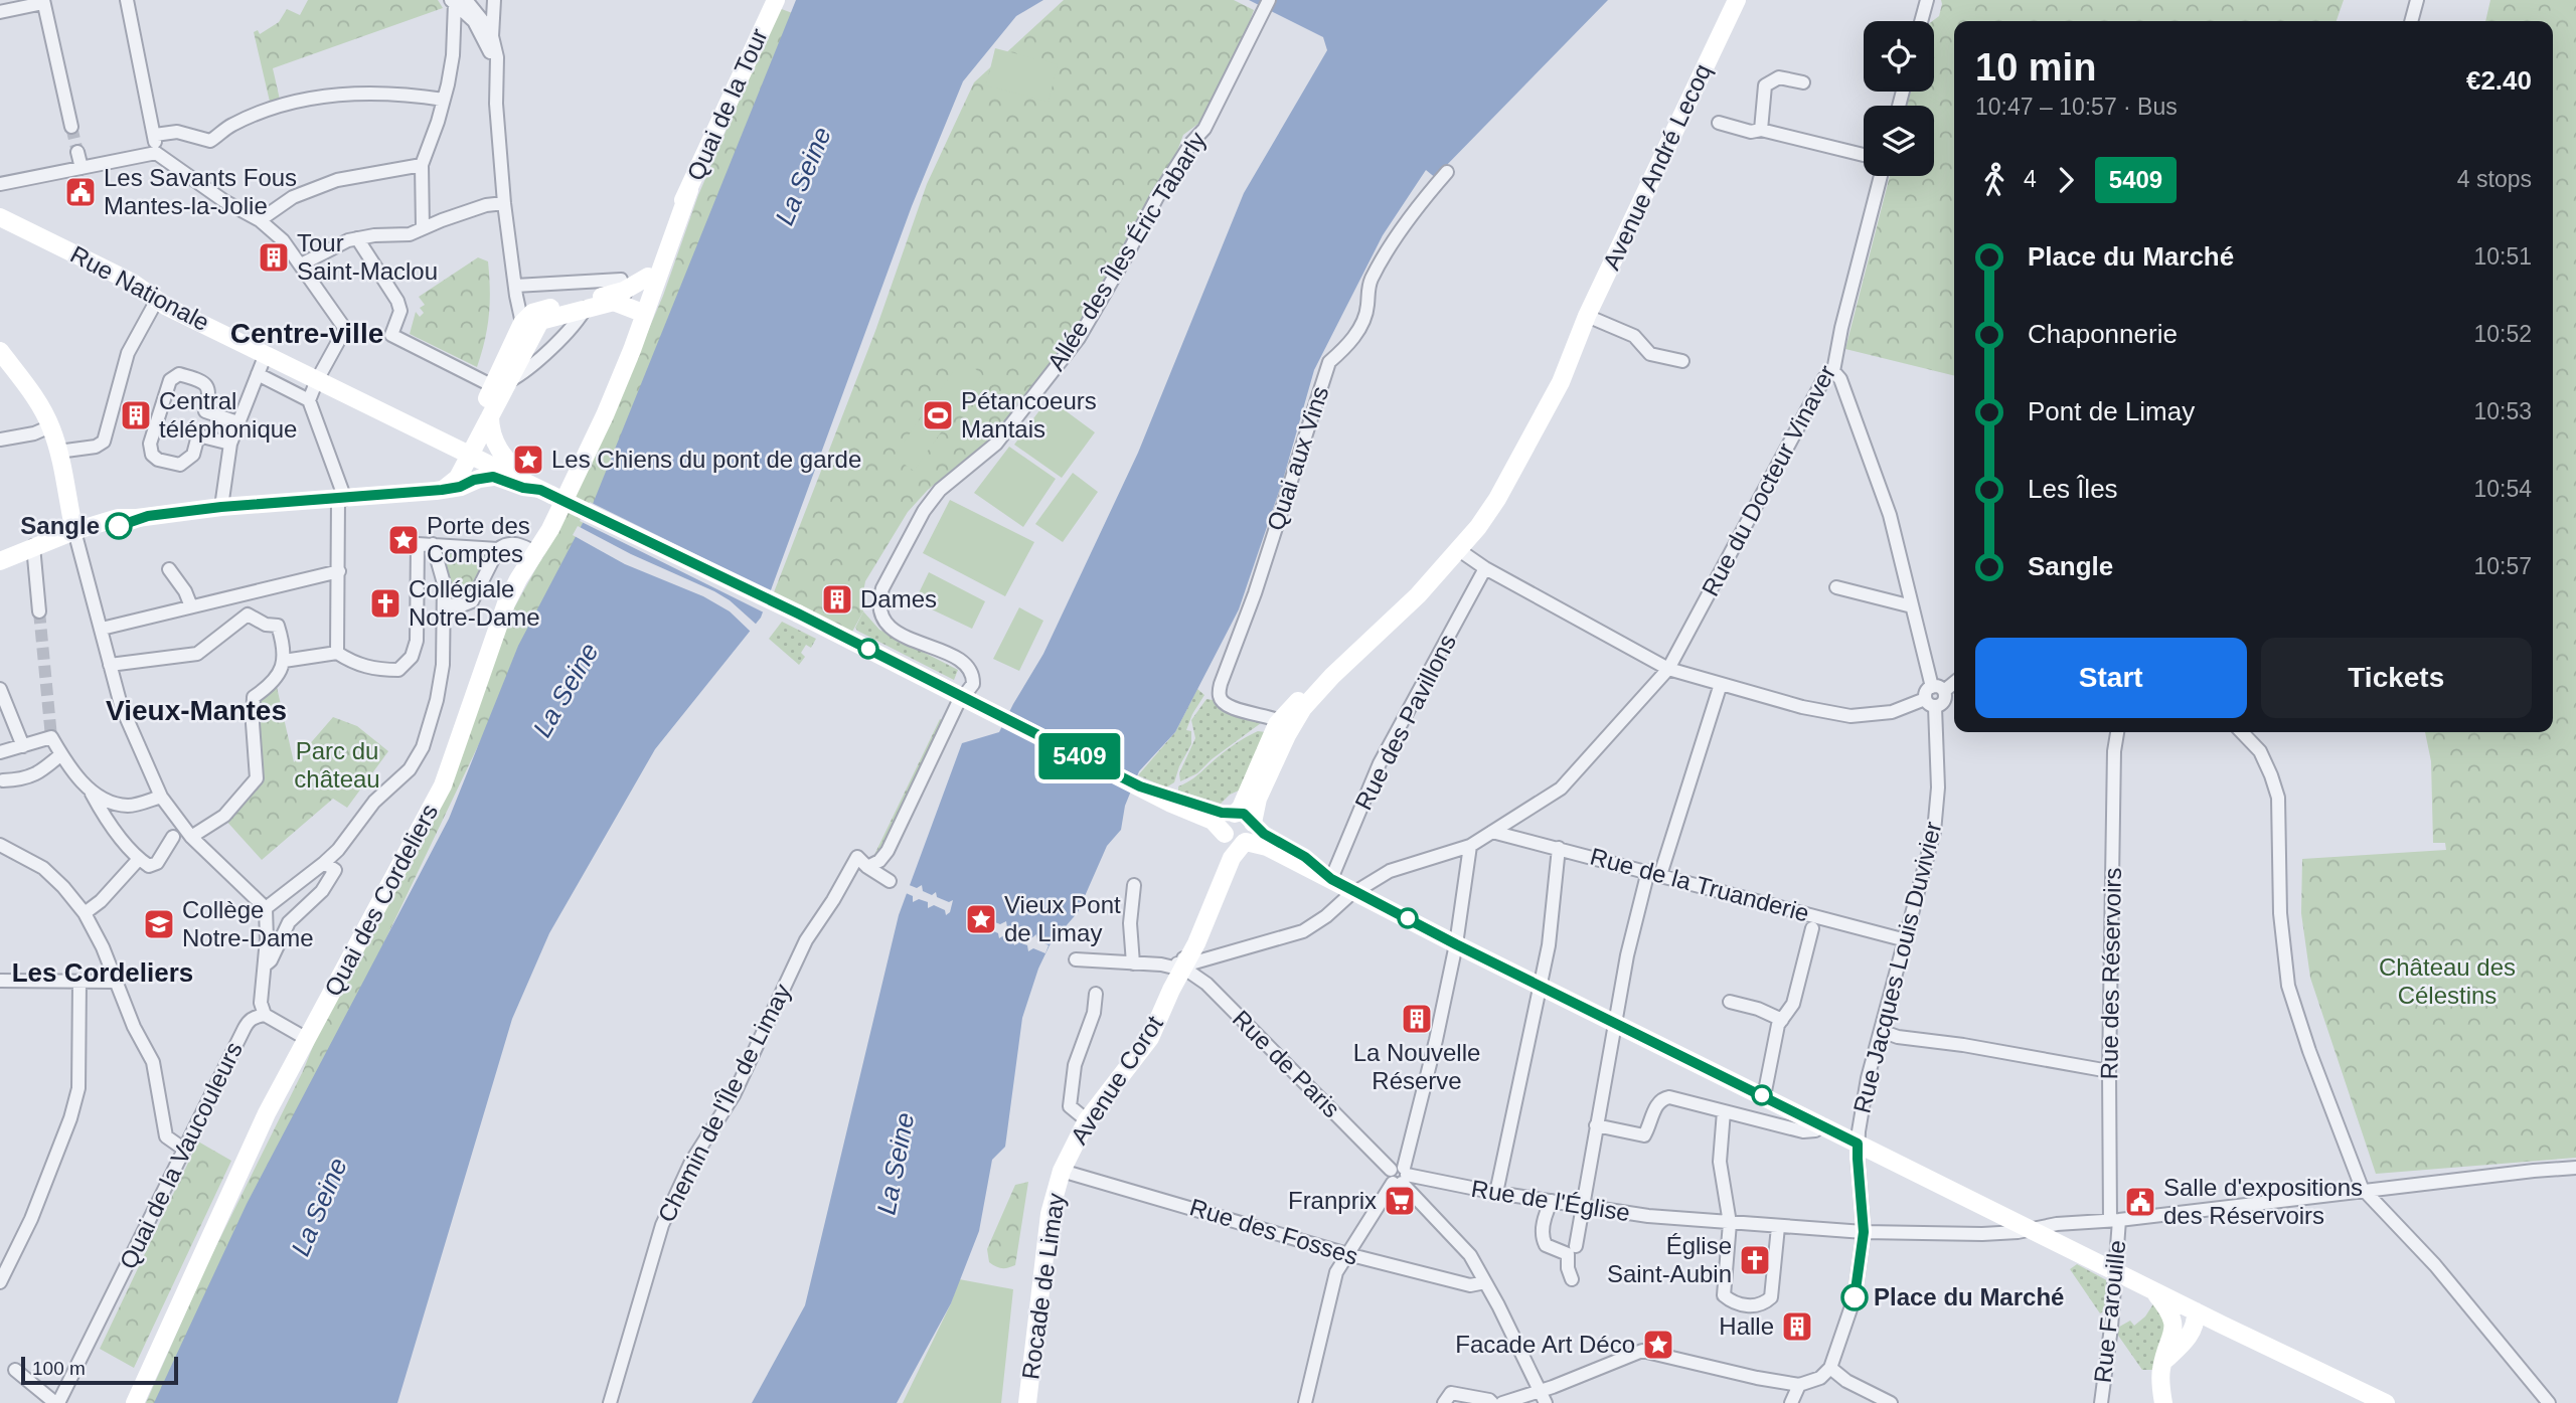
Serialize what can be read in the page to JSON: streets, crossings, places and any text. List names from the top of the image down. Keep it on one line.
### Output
{"streets":{"main road":["Quai de la Tour","Avenue André Lecoq","Rue Nationale","Quai des Cordeliers","Avenue Corot","Rocade de Limay"],"street":["Allée des Îles Éric Tabarly","Quai aux Vins","Rue du Docteur Vinaver","Rue des Pavillons","Rue de la Truanderie","Rue Jacques Louis Duvivier","Rue des Réservoirs","Rue de Paris","Chemin de l'Île de Limay","Quai de la Vaucouleurs","Rue de l'Église","Rue des Fosses","Rue Farouille"]},"crossings":[["Quai de la Tour","Quai des Cordeliers"],["Avenue André Lecoq","Quai aux Vins"],["Avenue André Lecoq","Avenue Corot"],["Rue du Docteur Vinaver","Rue de la Truanderie"],["Rue du Docteur Vinaver","Rue de Paris"],["Rue du Docteur Vinaver","Avenue Corot"],["Rue de la Truanderie","Rue Jacques Louis Duvivier"],["Rue Jacques Louis Duvivier","Rue de l'Église"],["Rue des Réservoirs","Rue de l'Église"],["Rue des Réservoirs","Rue Farouille"],["Rue de Paris","Avenue Corot"],["Rue de Paris","Rue de l'Église"],["Rue de Paris","Rue des Fosses"],["Avenue Corot","Rue des Fosses"],["Avenue Corot","Rocade de Limay"],["Rue de l'Église","Rue Farouille"],["Rue des Fosses","Rocade de Limay"]],"districts":["Centre-ville","Vieux-Mantes","Les Cordeliers"],"water":["La Seine"],"parks":["Parc du château","Château des Célestins"],"places":{"public building":["Les Savants Fous Mantes-la-Jolie","Salle d'expositions des Réservoirs"],"building":["Tour Saint-Maclou","Central téléphonique","Dames","La Nouvelle Réserve","Halle"],"sports":["Pétancoeurs Mantais"],"place":["Les Chiens du pont de garde","Porte des Comptes","Vieux Pont de Limay","Facade Art Déco"],"other":["Sangle","Place du Marché"],"church":["Collégiale Notre-Dame","Église Saint-Aubin"],"school or university":["Collège Notre-Dame"],"supermarket":["Franprix"]},"lines":["bus line 5409"],"scale_bar":"100 m","page":{"on_map":"5409","heading":["10 min","10:47 – 10:57 · Bus","€2.40"],"legs":["4","5409","4 stops"],"list":[{"name":"Place du Marché","value":"10:51"},{"name":"Chaponnerie","value":"10:52"},{"name":"Pont de Limay","value":"10:53"},{"name":"Les Îles","value":"10:54"},{"name":"Sangle","value":"10:57"}],"buttons":["Start","Tickets"],"scale":"100 m"}}
